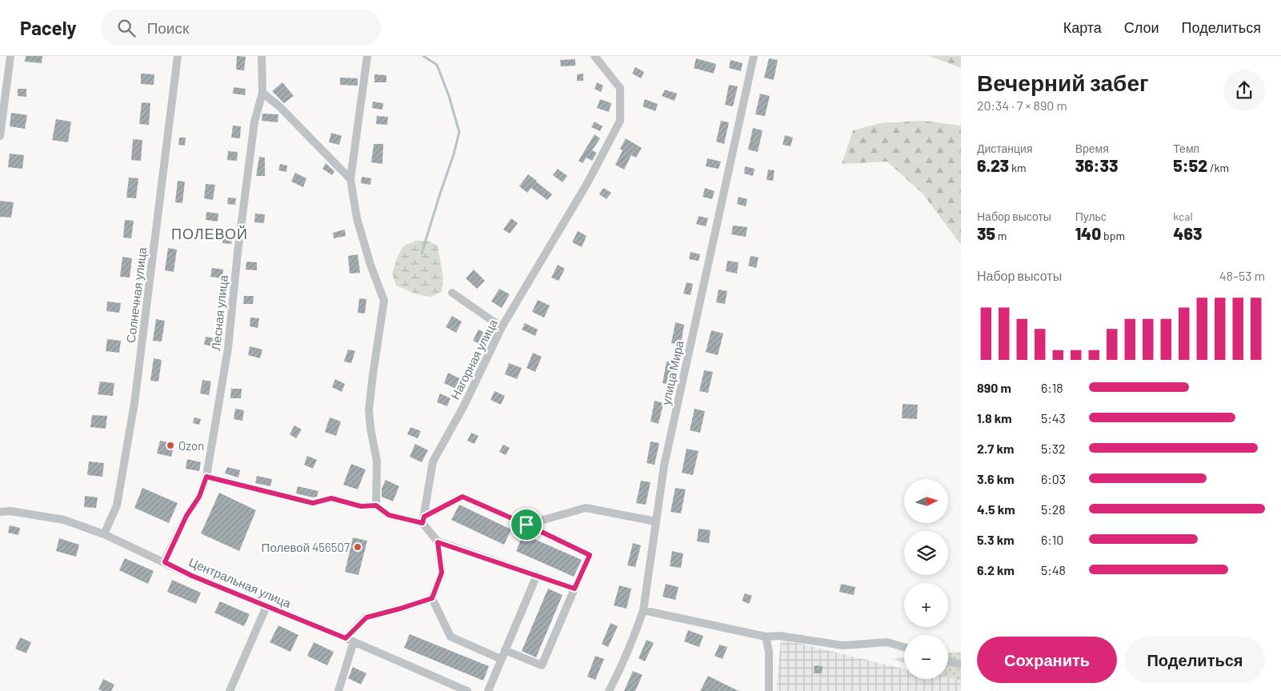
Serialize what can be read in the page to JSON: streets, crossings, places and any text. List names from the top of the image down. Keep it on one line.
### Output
{"streets":{"street":["Солнечная улица","Лесная улица","Нагорная улица","улица Мира","Центральная улица"]},"crossings":[["Солнечная улица","Центральная улица"],["Лесная улица","Центральная улица"]],"districts":["ПОЛЕВОЙ"],"places":["Ozon","Полевой 456507"],"north":"right","page":{"header":"Pacely","search":"Поиск","nav":["Карта","Слои","Поделиться"],"heading":["Вечерний забег","20:34 · 7 × 890 m"],"stats":[["Дистанция","6.23 km"],["Время","36:33"],["Темп","5:52 /km"],["Набор высоты","35 m"],["Пульс","140 bpm"],["kcal","463"]],"chart":["Набор высоты","48–53 m"],"list":[{"name":"890 m","note":"6:18"},{"name":"1.8 km","note":"5:43"},{"name":"2.7 km","note":"5:32"},{"name":"3.6 km","note":"6:03"},{"name":"4.5 km","note":"5:28"},{"name":"5.3 km","note":"6:10"},{"name":"6.2 km","note":"5:48"}],"map_buttons":["+","−"],"buttons":["Сохранить","Поделиться"]}}
